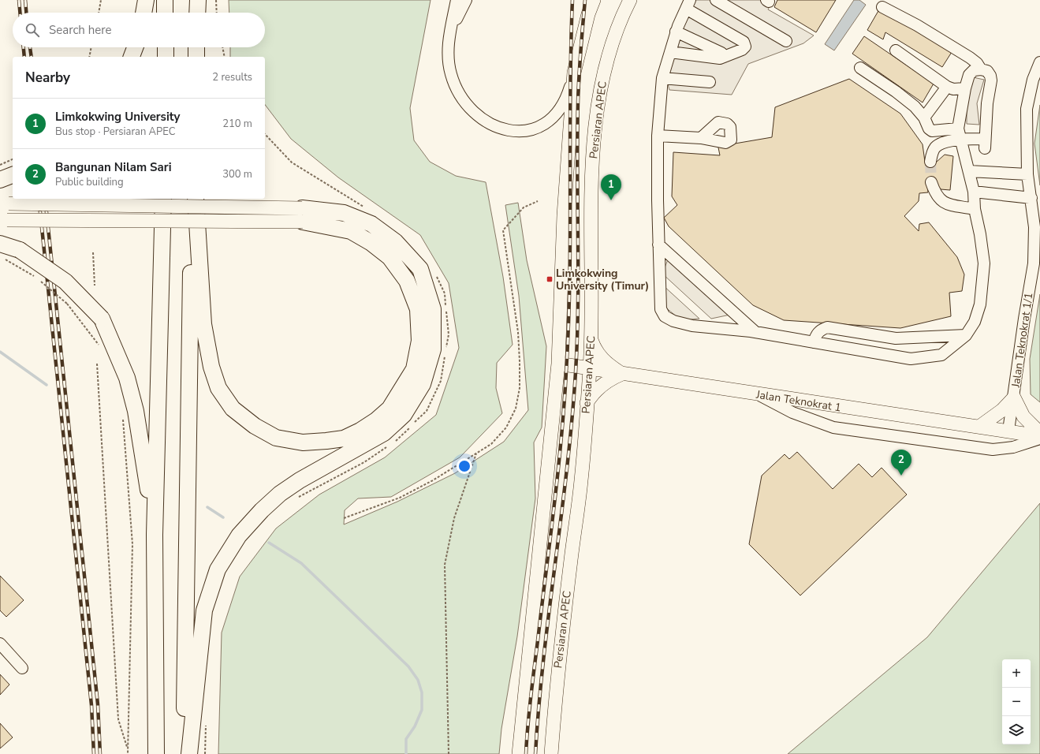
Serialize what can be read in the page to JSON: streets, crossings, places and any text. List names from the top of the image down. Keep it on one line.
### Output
{"streets":{"main road":["Persiaran APEC","Jalan Teknokrat 1"],"street":["Jalan Teknokrat 1/1"]},"crossings":[["Persiaran APEC","Jalan Teknokrat 1"],["Jalan Teknokrat 1/1","Jalan Teknokrat 1"]],"places":{"transit":["Limkokwing University (Timur)"]},"page":{"search":"Search here","heading":["Nearby","2 results"],"list":[{"mark":"1","name":"Limkokwing University","note":"Bus stop · Persiaran APEC","value":"210 m"},{"mark":"2","name":"Bangunan Nilam Sari","note":"Public building","value":"300 m"}],"pins":["1","2"],"map_buttons":["+","−"]}}
